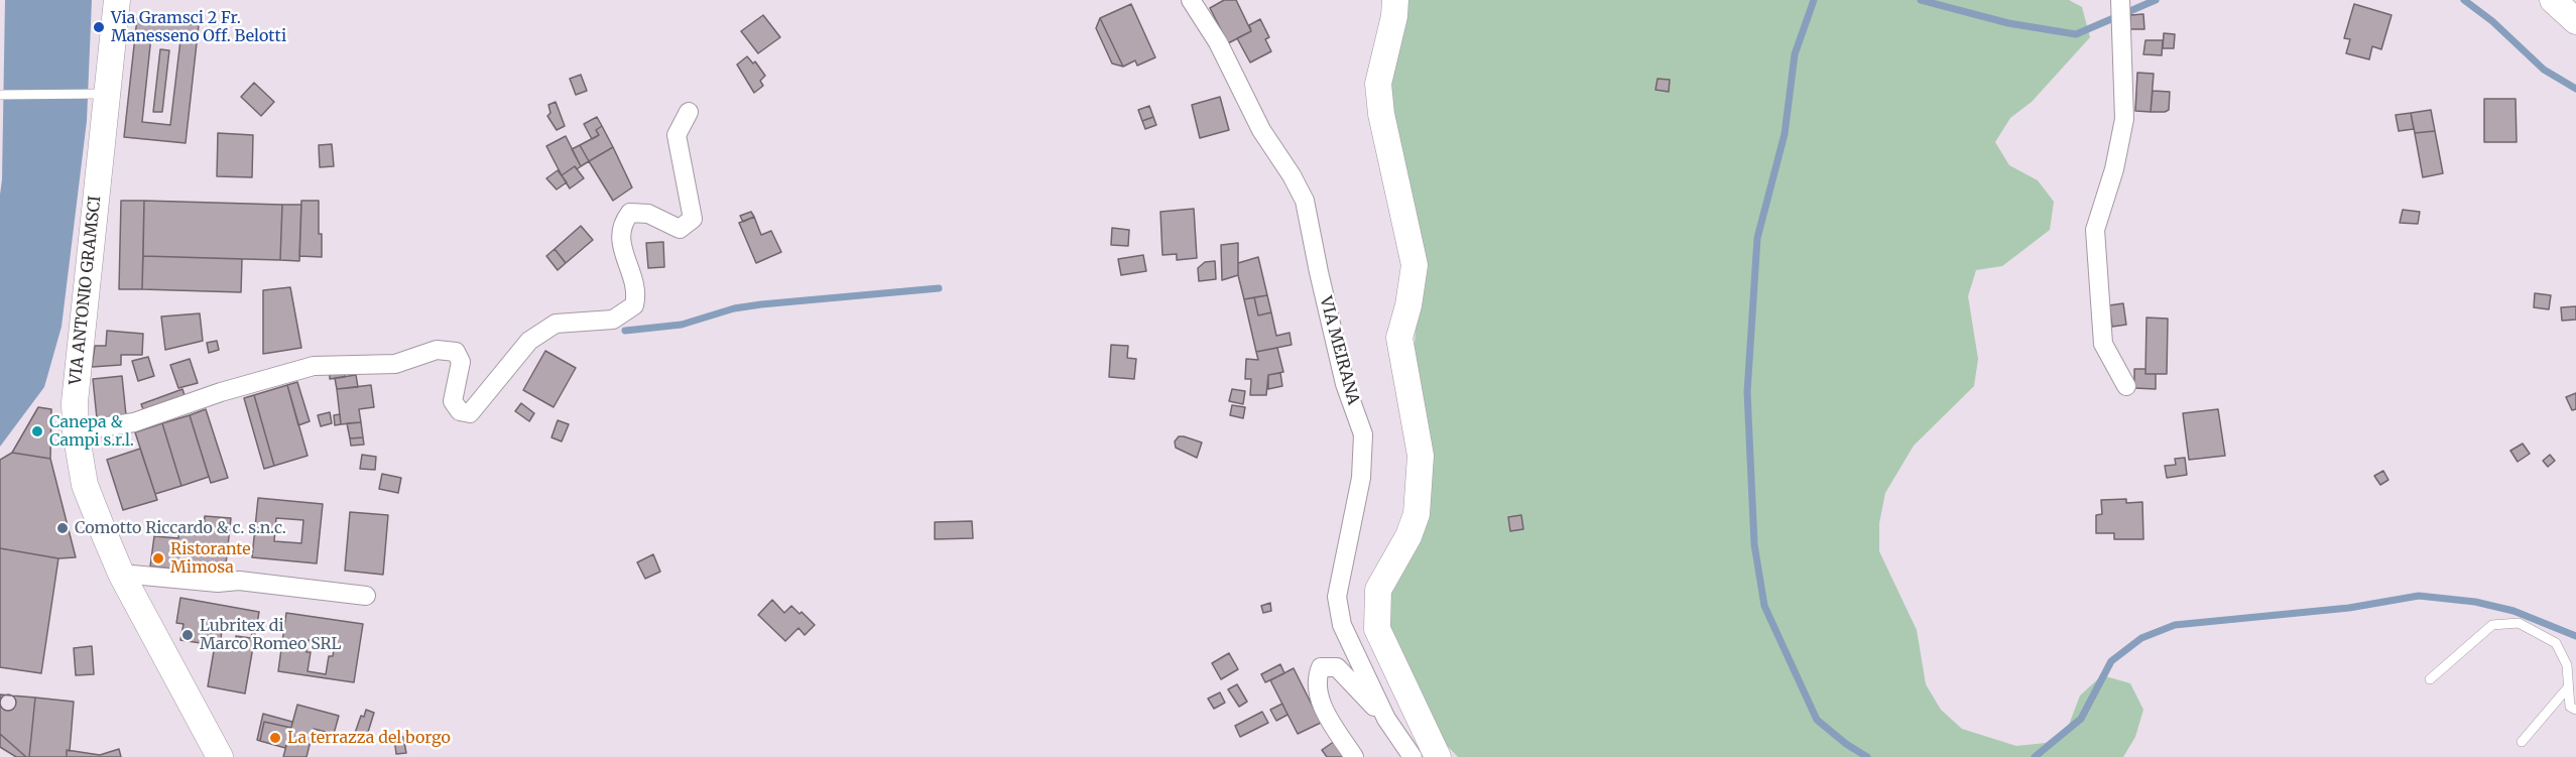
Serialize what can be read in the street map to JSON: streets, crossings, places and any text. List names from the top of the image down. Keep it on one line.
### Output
{"streets":{"street":["VIA ANTONIO GRAMSCI","VIA MEIRANA"]},"places":["Via Gramsci 2 Fr. Manesseno Off. Belotti","Canepa & Campi s.r.l.","Comotto Riccardo & c. s.n.c.","Ristorante Mimosa","Lubritex di Marco Romeo SRL","La terrazza del borgo"]}
